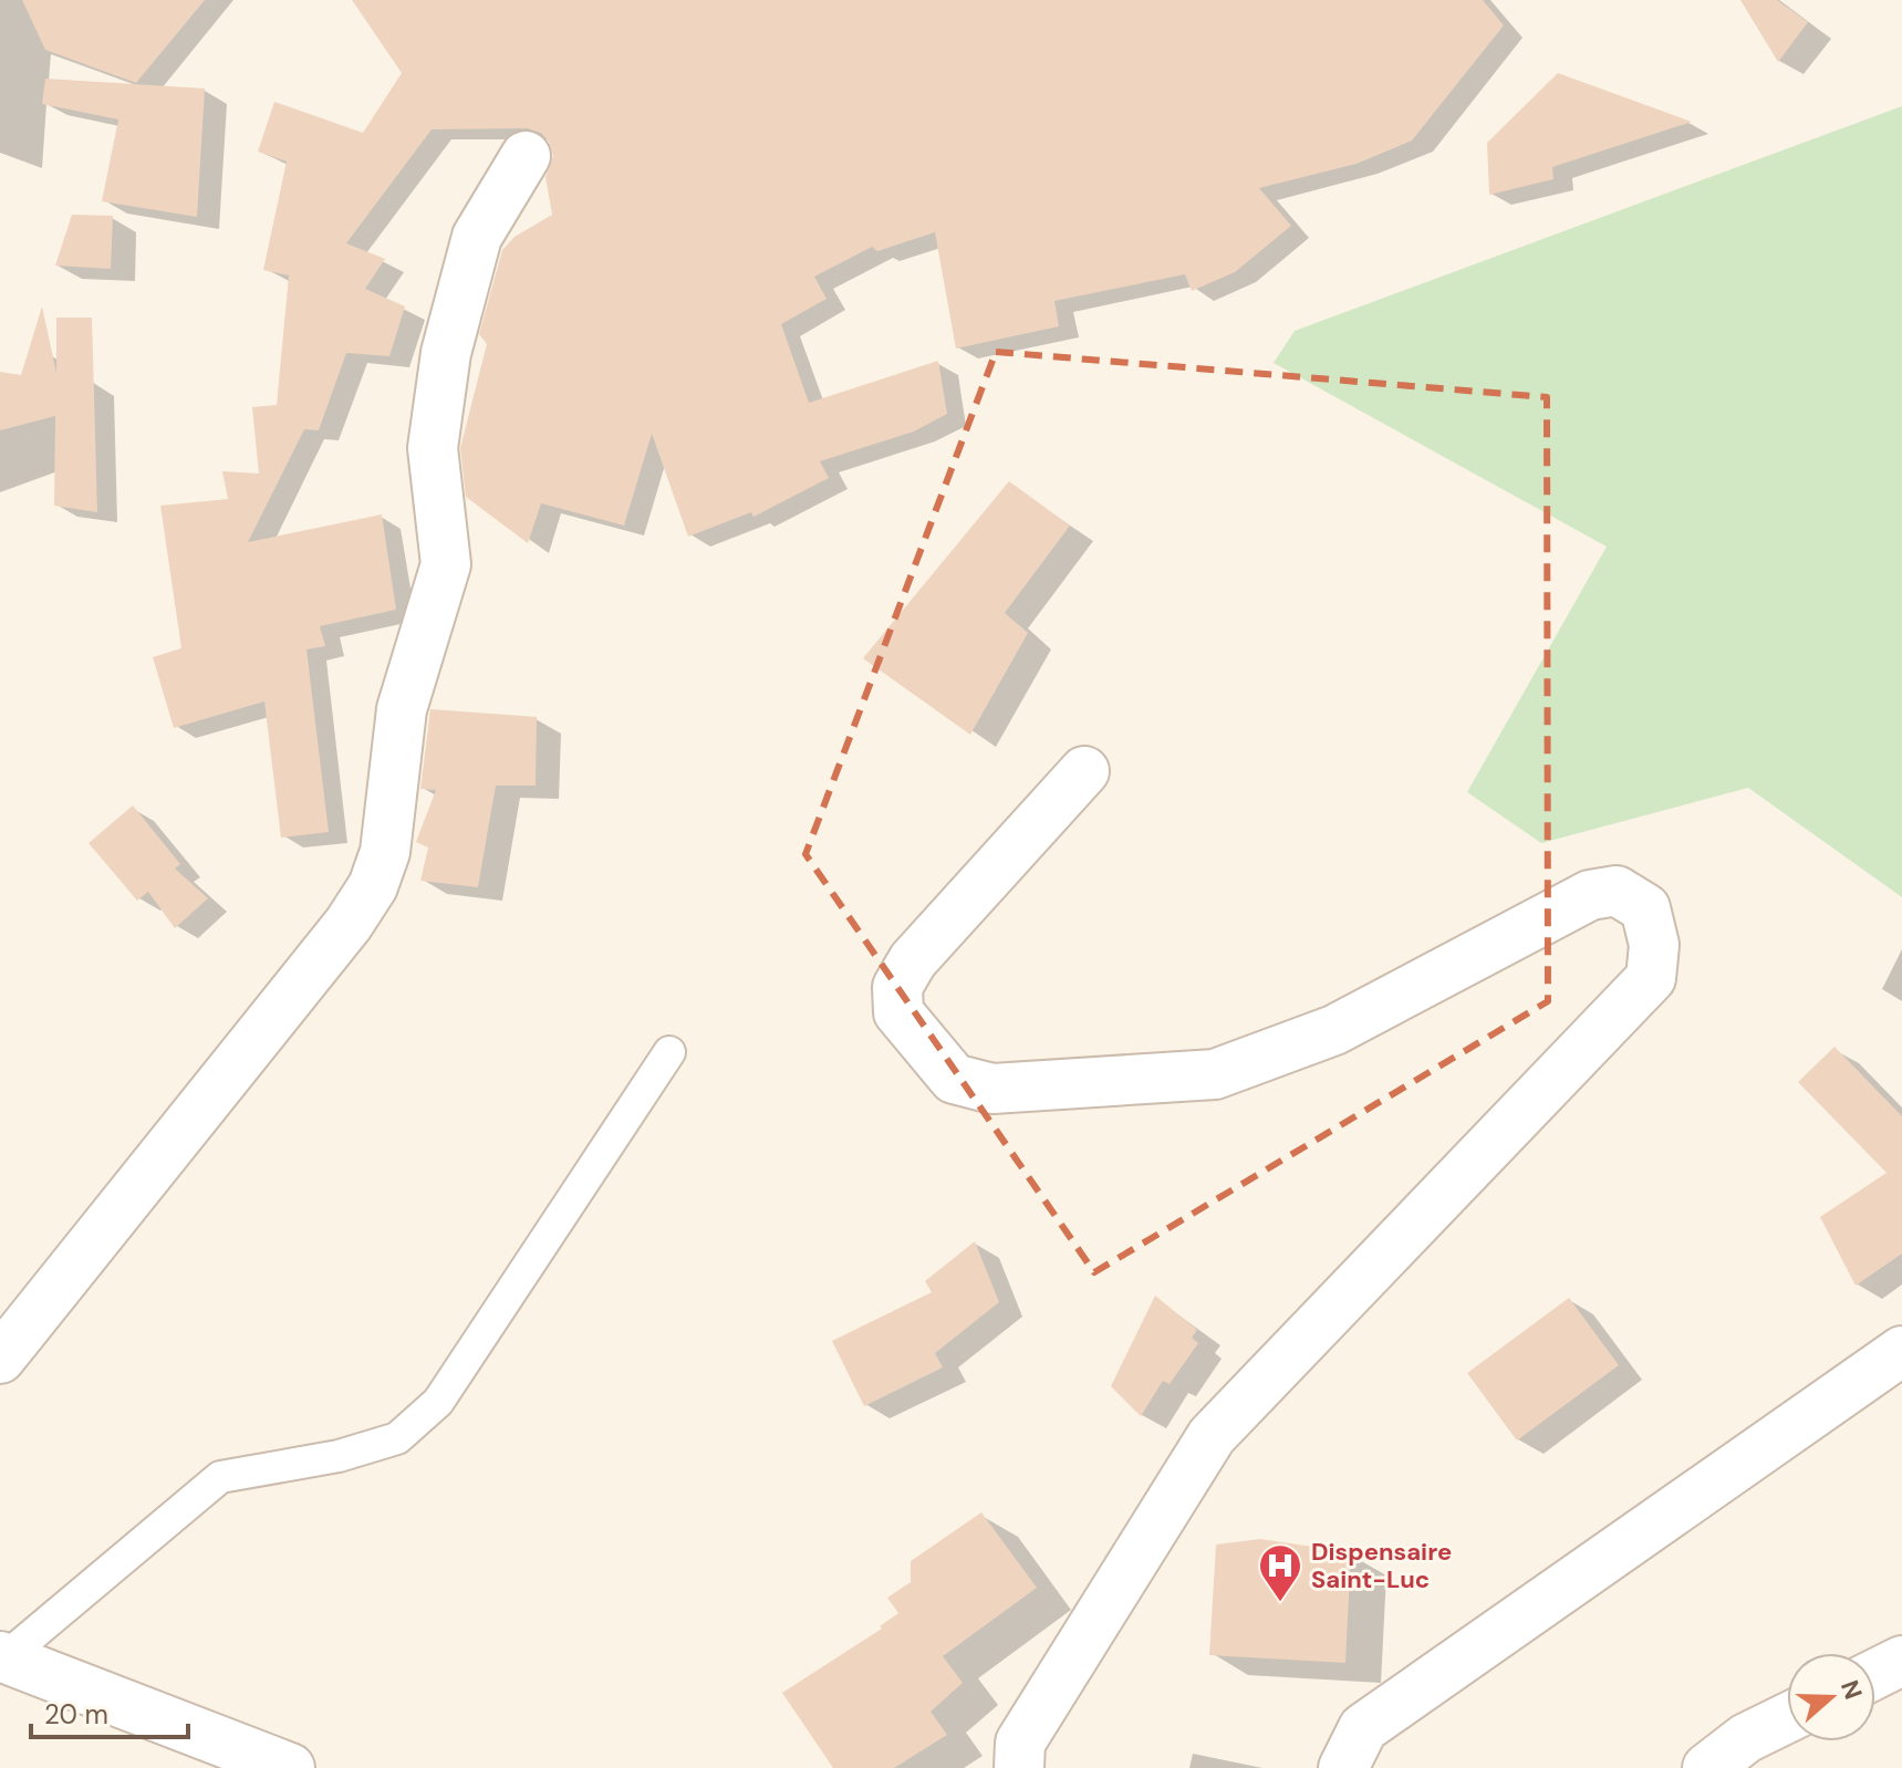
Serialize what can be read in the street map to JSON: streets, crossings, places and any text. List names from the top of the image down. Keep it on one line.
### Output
{"places":{"hospital":["Dispensaire Saint-Luc"]},"scale_bar":"20 m","north":"right"}
